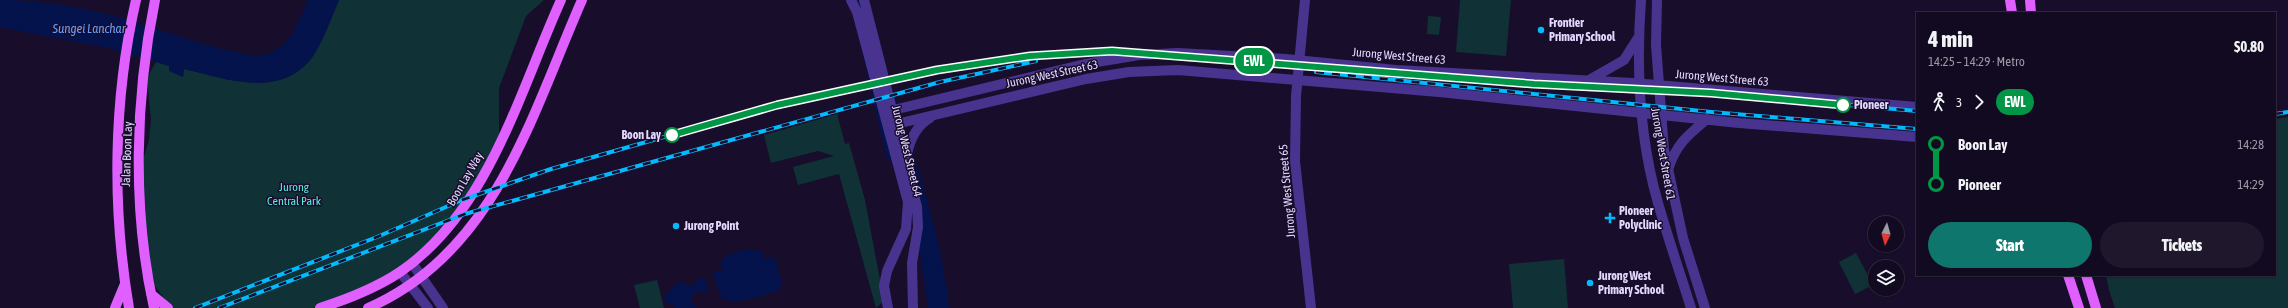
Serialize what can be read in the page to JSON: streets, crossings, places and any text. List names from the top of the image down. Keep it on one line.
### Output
{"streets":{"main road":["Jalan Boon Lay","Boon Lay Way"],"street":["Jurong West Street 63","Jurong West Street 64","Jurong West Street 61","Jurong West Street 65"]},"crossings":[["Jurong West Street 63","Jurong West Street 64"],["Jurong West Street 63","Jurong West Street 61"],["Jurong West Street 63","Jurong West Street 65"]],"water":["Sungei Lanchar"],"parks":["Jurong Central Park"],"places":{"other":["Frontier Primary School","Pioneer","Boon Lay","Jurong Point","Jurong West Primary School"],"health":["Pioneer Polyclinic"]},"lines":["metro line EWL"],"north":"bottom","page":{"on_map":"EWL","heading":["4 min","14:25 – 14:29 · Metro","$0.80"],"legs":["3","EWL"],"list":[{"name":"Boon Lay","value":"14:28"},{"name":"Pioneer","value":"14:29"}],"buttons":["Start","Tickets"]}}
